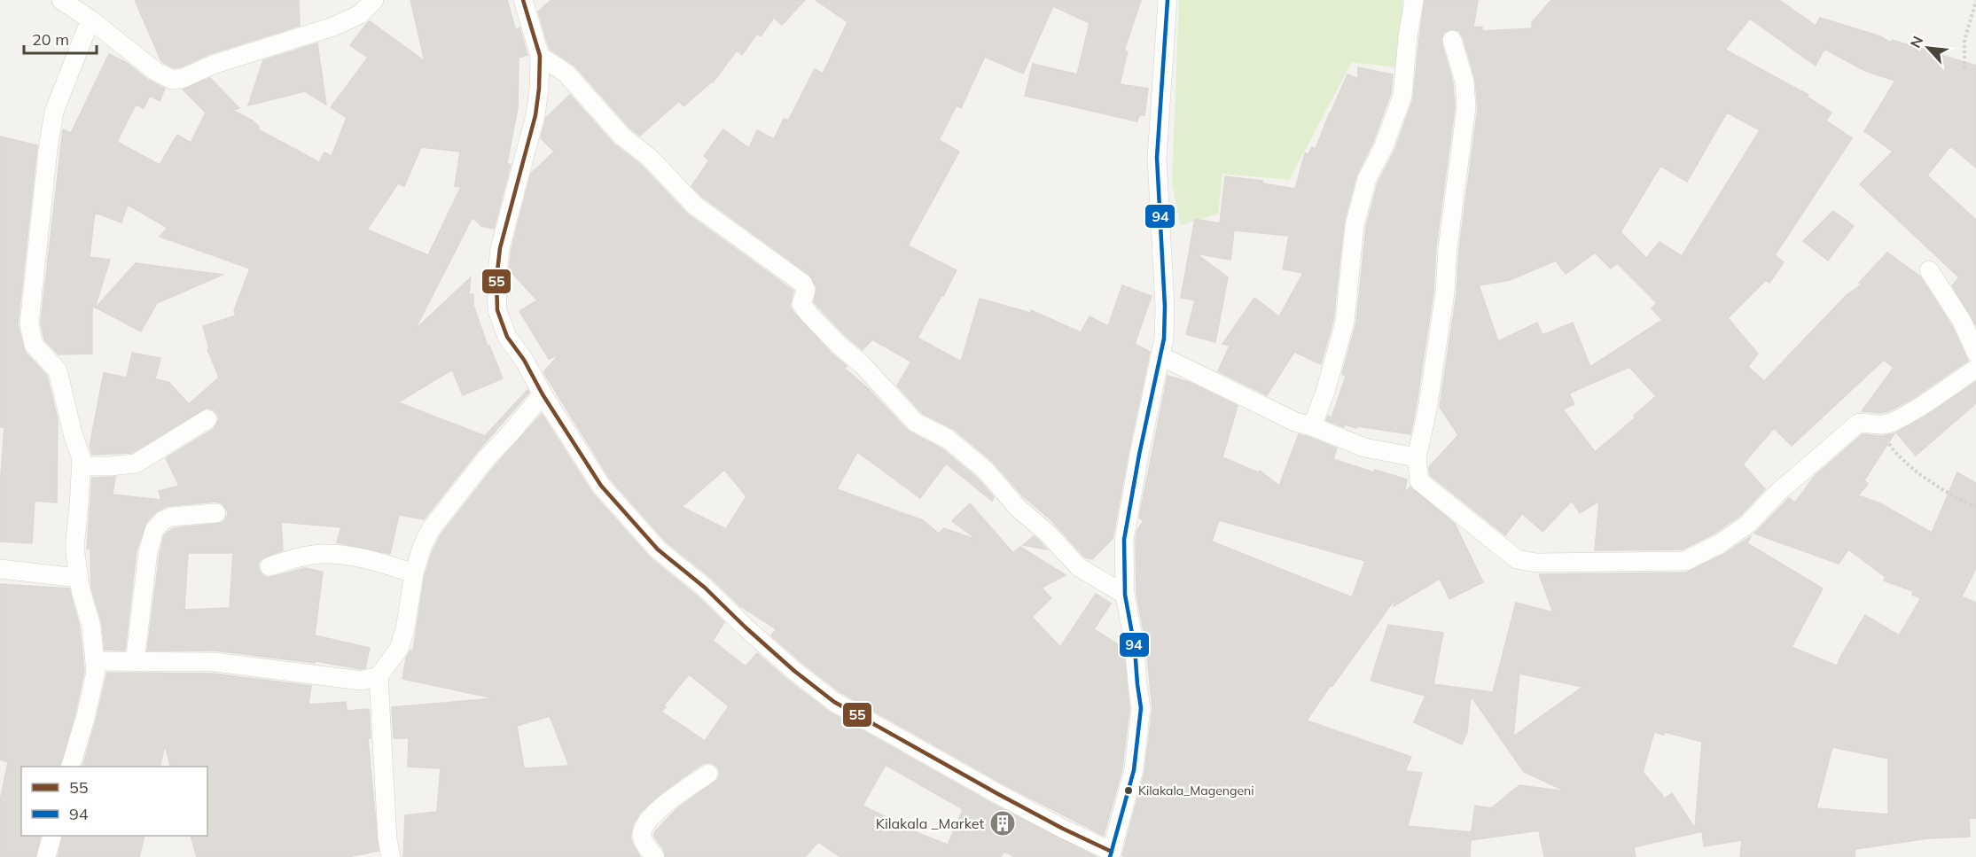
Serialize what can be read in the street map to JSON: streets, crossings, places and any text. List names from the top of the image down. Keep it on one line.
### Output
{"places":{"other":["Kilakala_Magengeni"],"building":["Kilakala _Market"]},"lines":["transit line 55","transit line 94"],"legend":["55","94"],"scale_bar":"20 m","north":"top left"}
